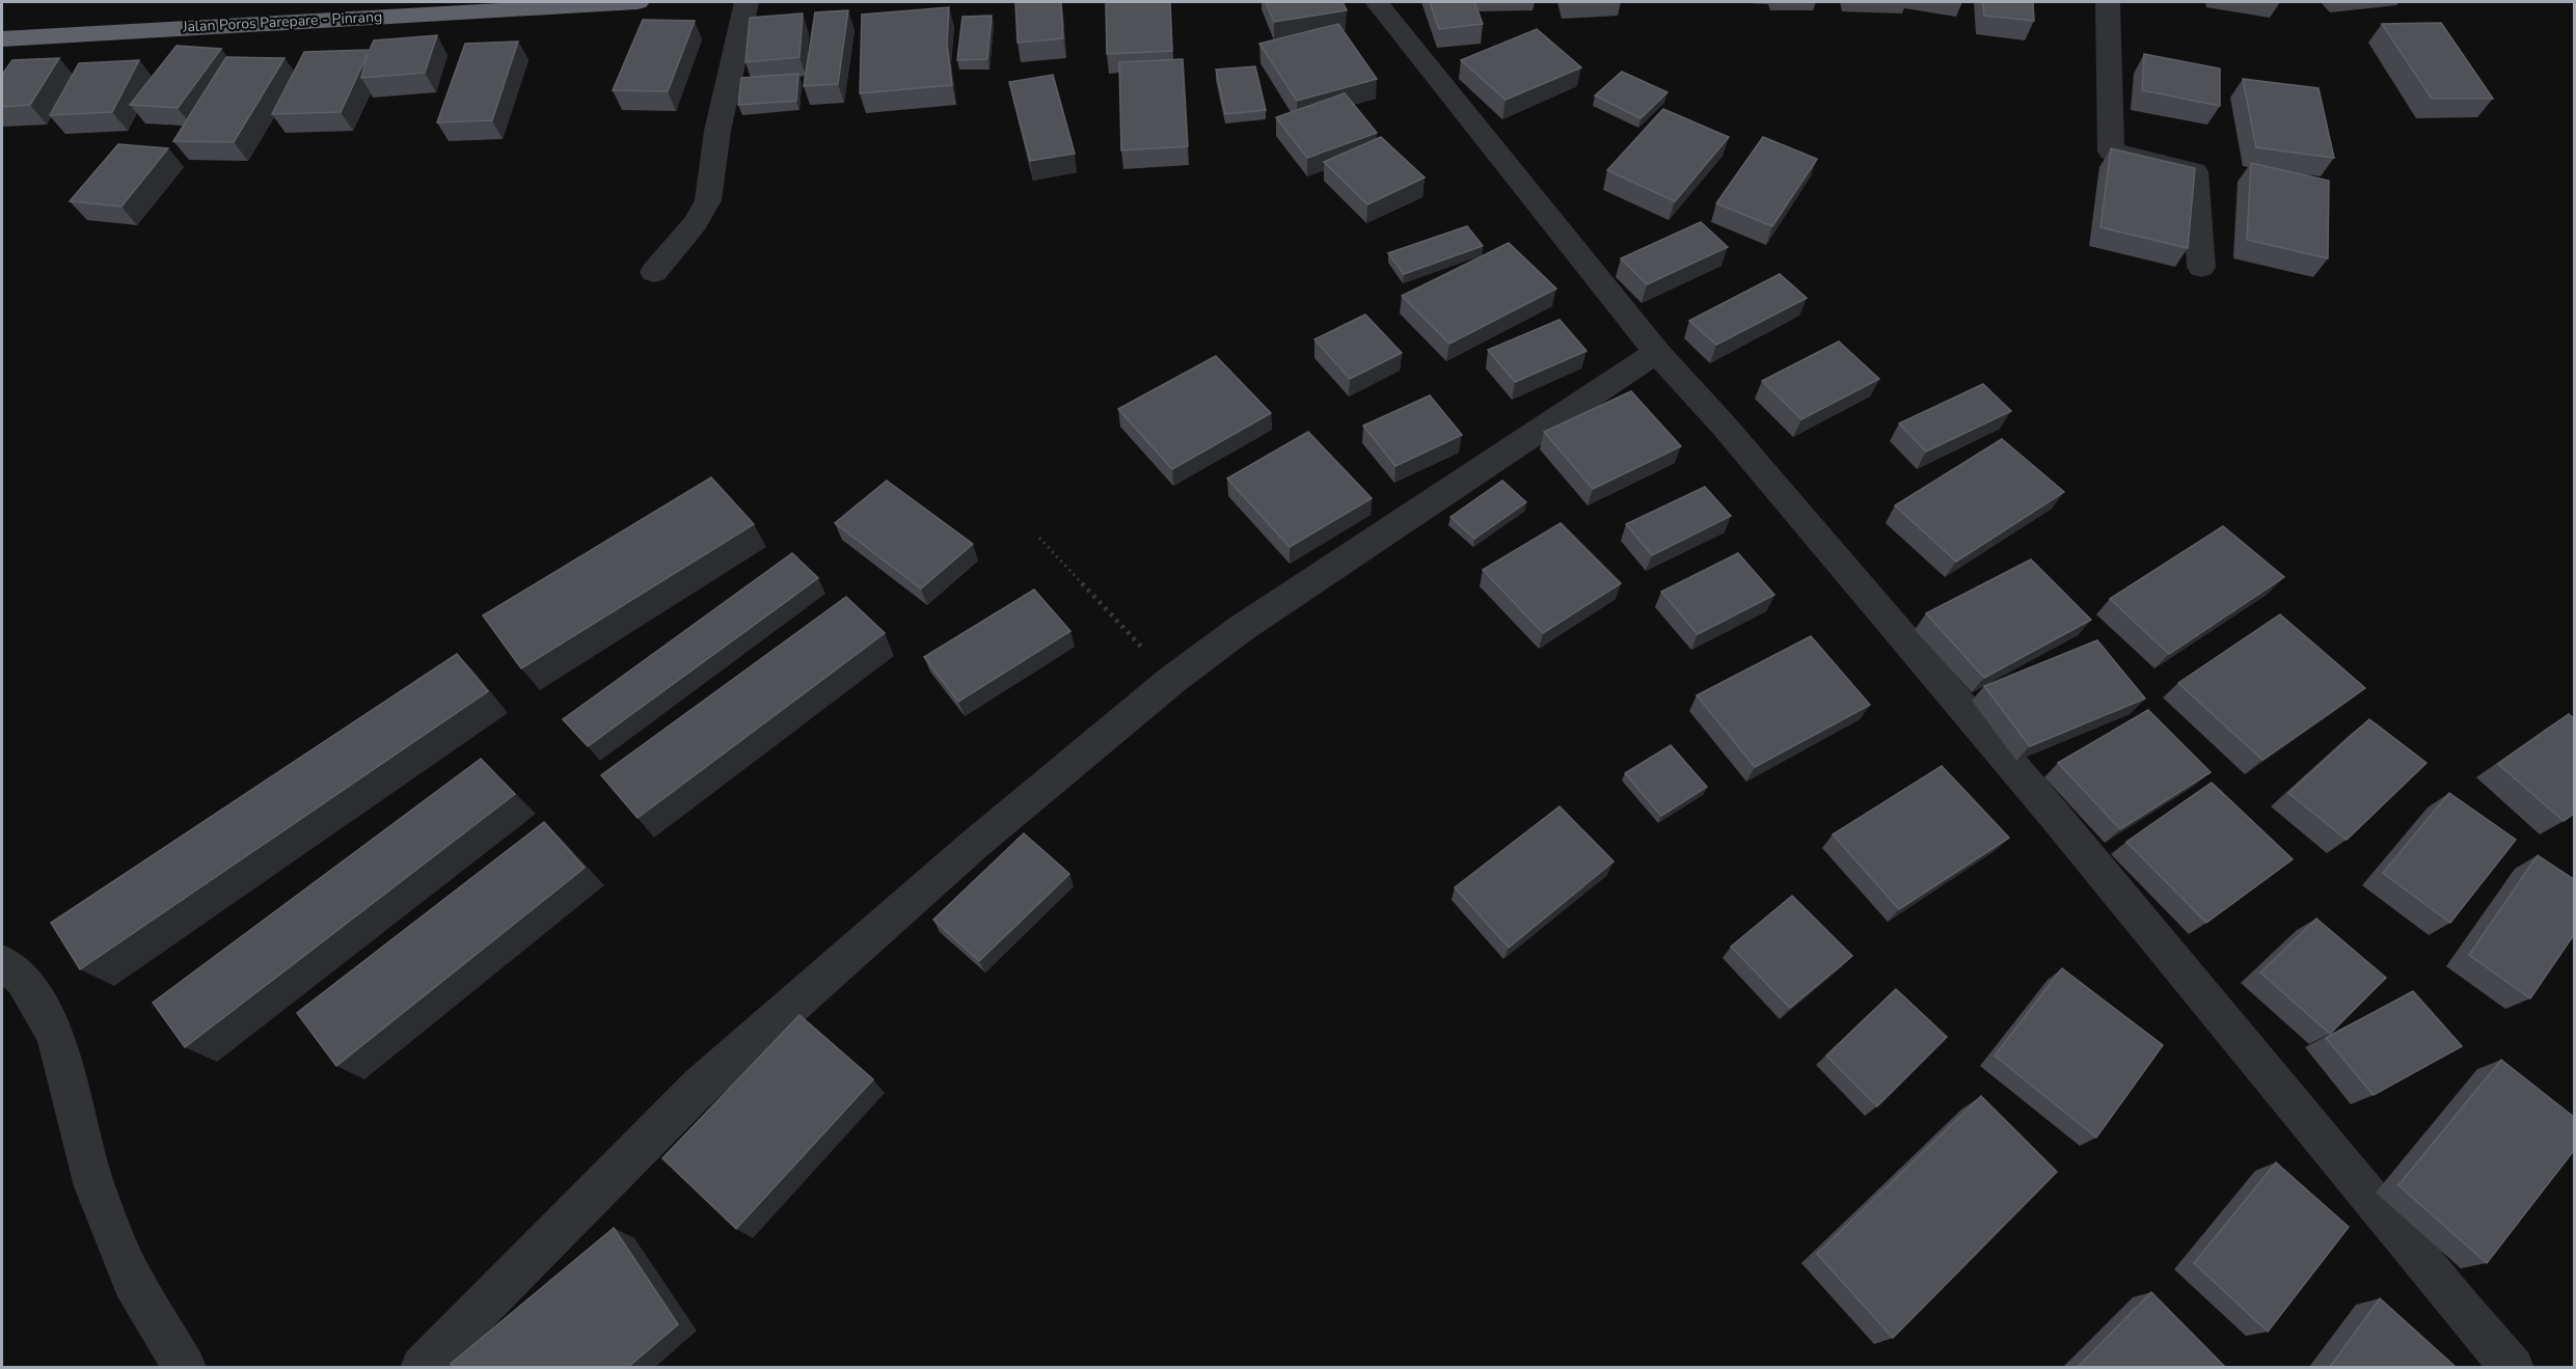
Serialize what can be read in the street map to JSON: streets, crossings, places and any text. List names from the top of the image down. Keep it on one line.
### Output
{"streets":{"highway":["Jalan Poros Parepare - Pinrang"]}}
